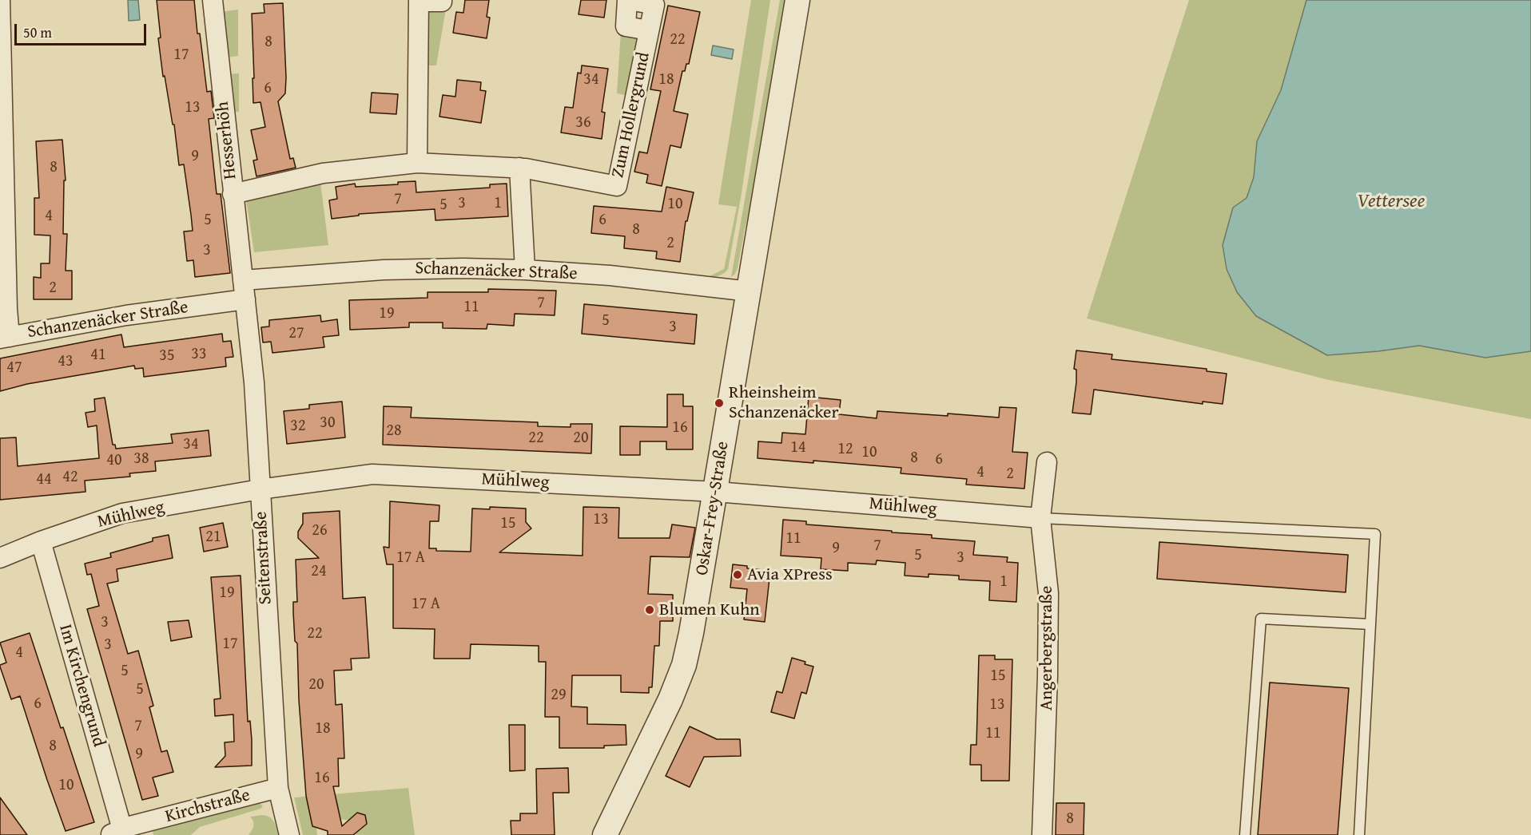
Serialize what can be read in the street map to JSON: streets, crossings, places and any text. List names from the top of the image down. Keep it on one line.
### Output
{"streets":{"street":["Zum Hollergrund","Hesserhöh","Schanzenäcker Straße","Mühlweg","Oskar-Frey-Straße","Seitenstraße","Angerbergstraße","Im Kirchengrund","Kirchstraße"]},"crossings":[["Zum Hollergrund","Hesserhöh"],["Hesserhöh","Schanzenäcker Straße"],["Hesserhöh","Seitenstraße"],["Schanzenäcker Straße","Oskar-Frey-Straße"],["Schanzenäcker Straße","Seitenstraße"],["Mühlweg","Oskar-Frey-Straße"],["Mühlweg","Seitenstraße"],["Mühlweg","Angerbergstraße"],["Mühlweg","Im Kirchengrund"],["Seitenstraße","Kirchstraße"],["Im Kirchengrund","Kirchstraße"]],"water":["Vettersee"],"places":["Rheinsheim Schanzenäcker","Avia XPress","Blumen Kuhn"],"house_numbers":["22","8","17","34","18","6","13","36","9","8","7","3","1","10","5","4","5","6","8","2","3","2","7","11","19","5","3","27","33","41","35","43","47","30","32","16","28","22","20","34","14","12","10","8","38","6","40","4","2","42","44","13","15","26","21","11","7","9","5","17 A","3","24","1","19","17 A","3","22","17","3","4","5","15","20","5","29","6","13","7","18","11","8","9","16","10","8"],"scale_bar":"50 m"}
